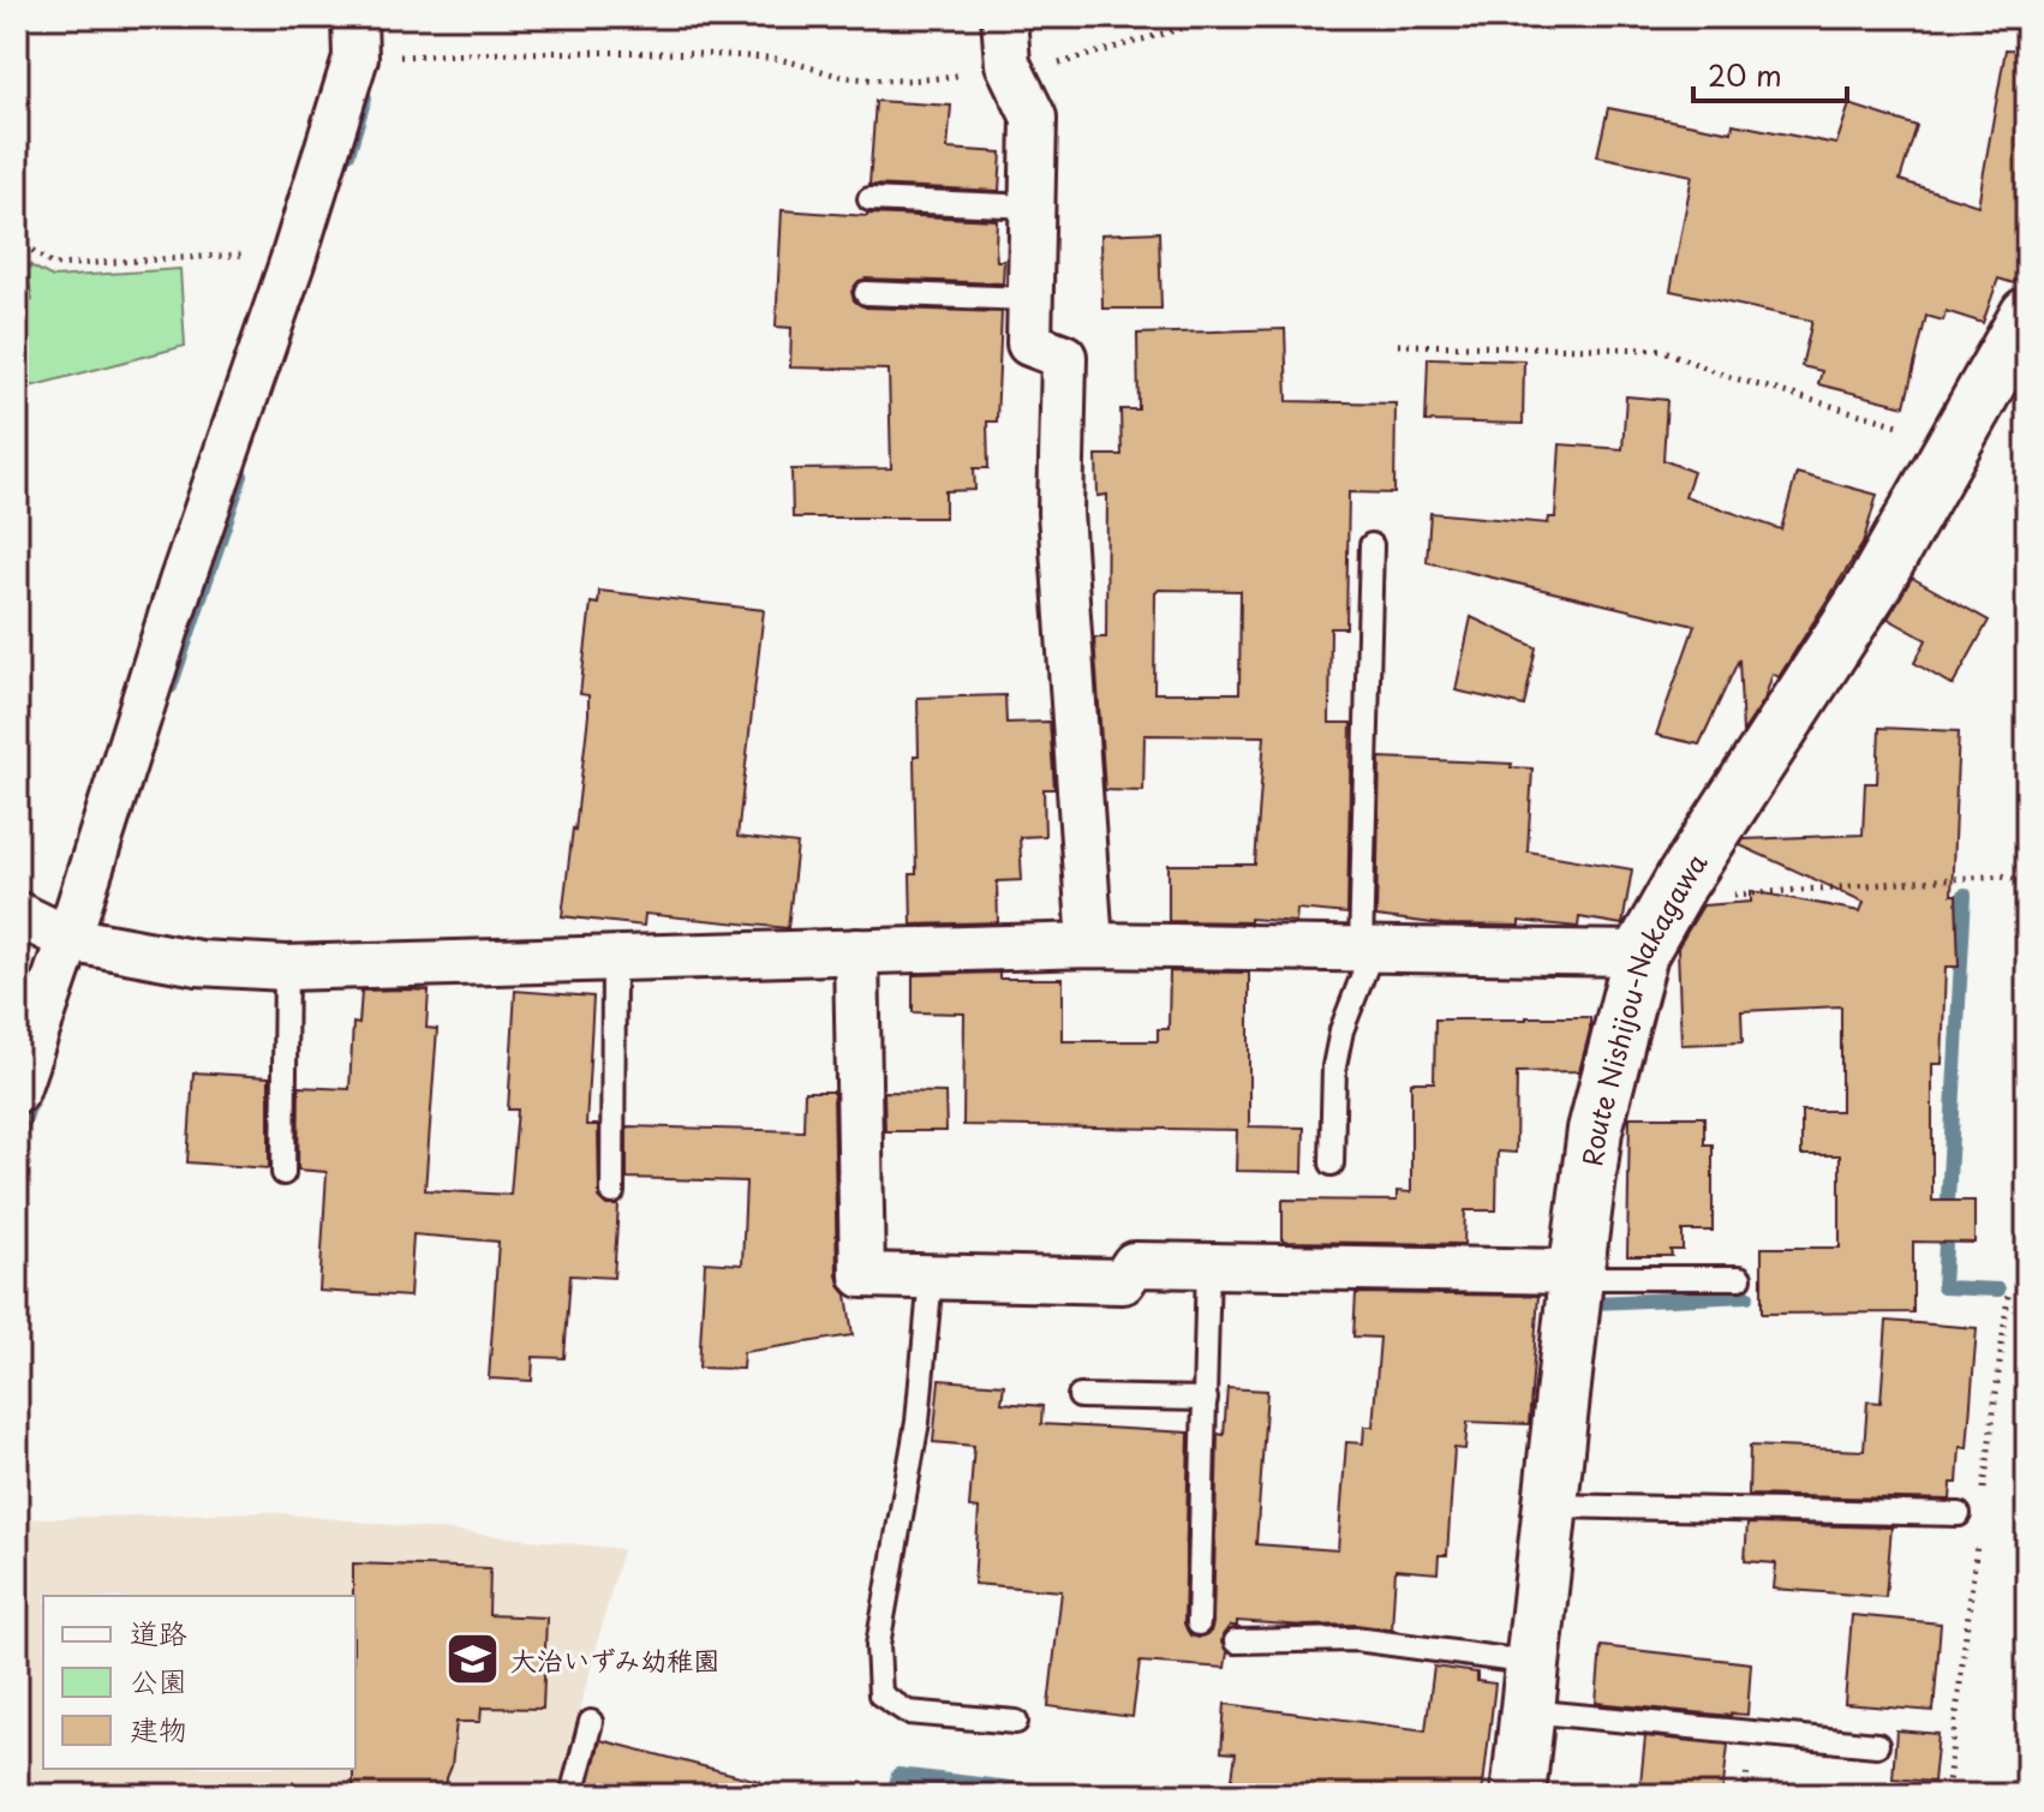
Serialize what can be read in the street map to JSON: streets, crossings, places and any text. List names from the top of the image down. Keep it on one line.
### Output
{"streets":{"main road":["Route Nishijou-Nakagawa"]},"places":{"school or university":["大治いずみ幼稚園"]},"legend":["道路","公園","建物"],"scale_bar":"20 m"}
